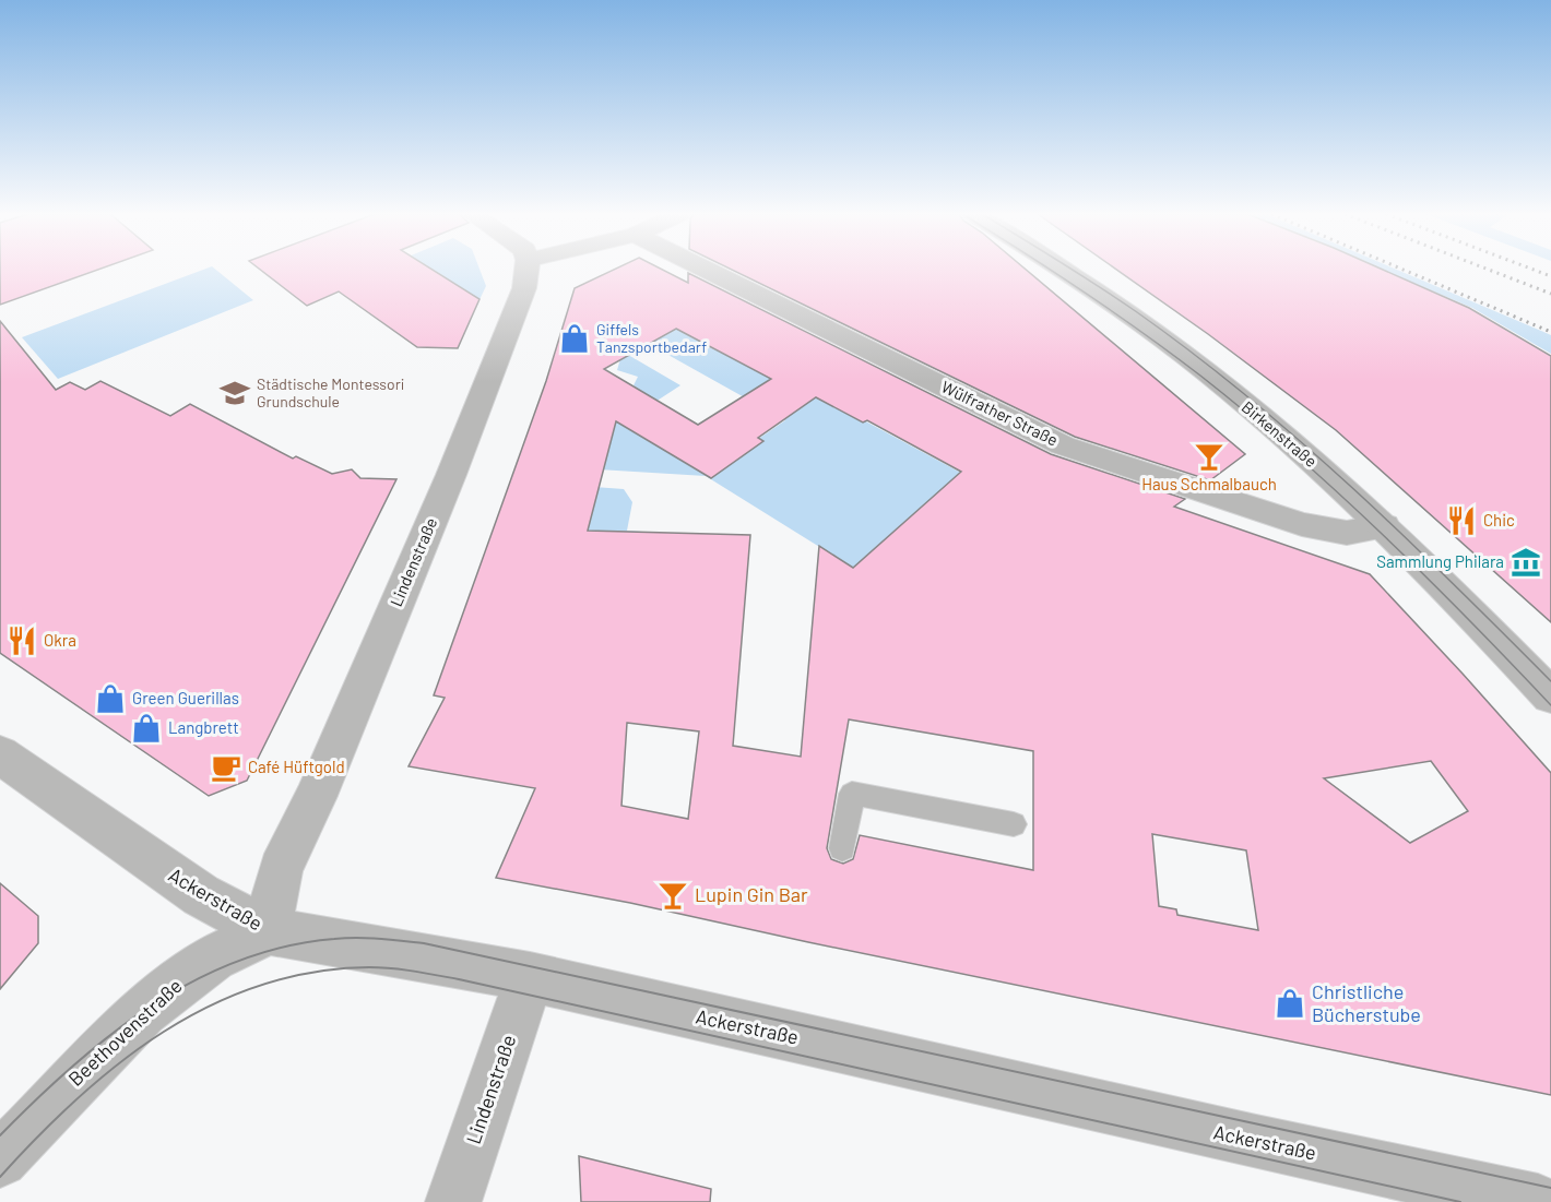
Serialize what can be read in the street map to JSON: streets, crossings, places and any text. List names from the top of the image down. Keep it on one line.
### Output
{"streets":{"street":["Wülfrather Straße","Birkenstraße","Lindenstraße","Ackerstraße","Beethovenstraße"]},"crossings":[["Wülfrather Straße","Birkenstraße"],["Lindenstraße","Ackerstraße"],["Lindenstraße","Beethovenstraße"],["Ackerstraße","Beethovenstraße"]],"places":{"shop":["Giffels Tanzsportbedarf","Green Guerillas","Langbrett","Christliche Bücherstube"],"school or university":["Städtische Montessori Grundschule"],"bar":["Haus Schmalbauch","Lupin Gin Bar"],"restaurant":["Chic","Okra"],"museum":["Sammlung Philara"],"cafe":["Café Hüftgold"]}}
